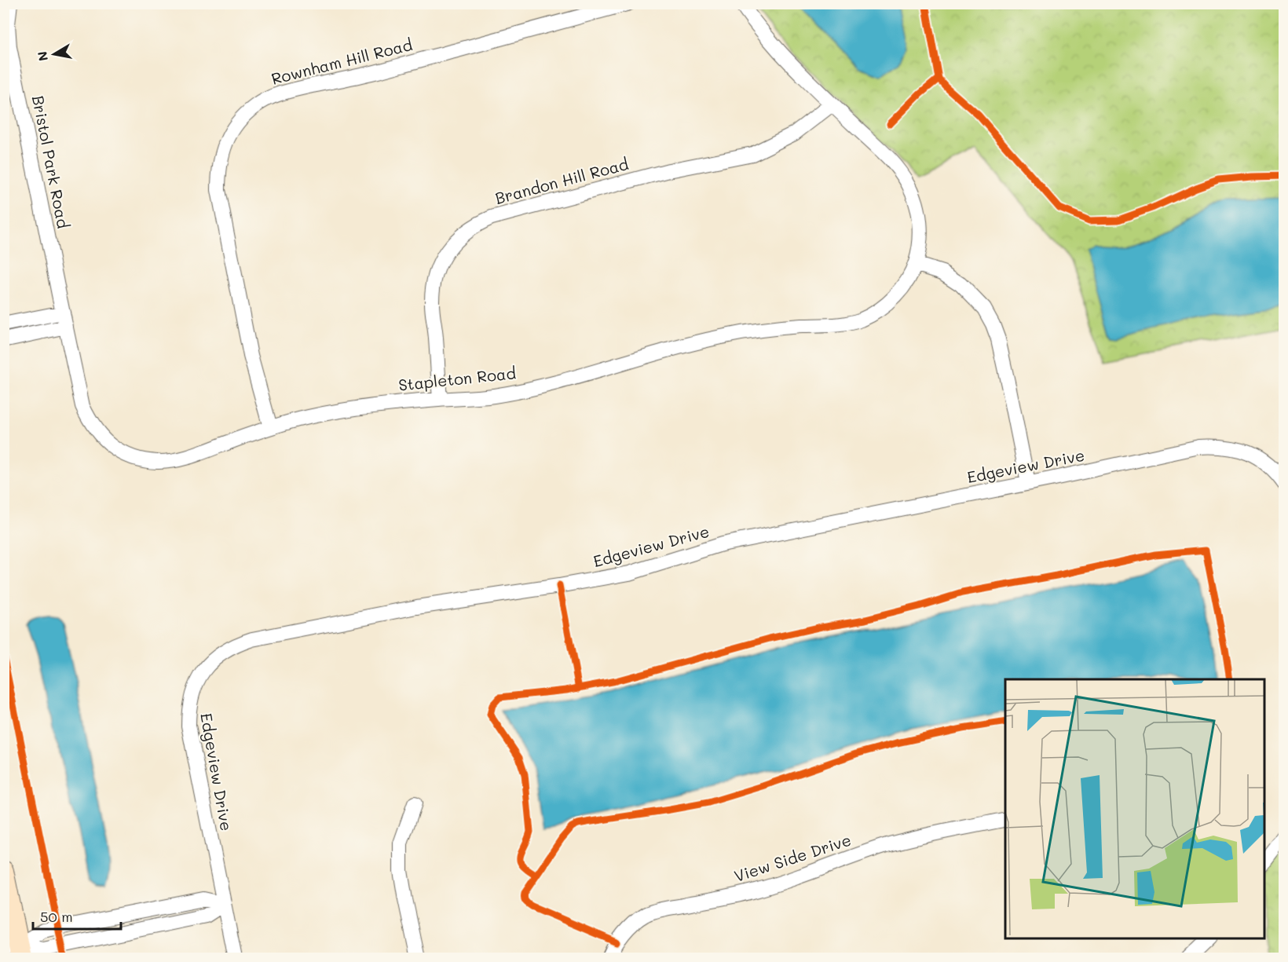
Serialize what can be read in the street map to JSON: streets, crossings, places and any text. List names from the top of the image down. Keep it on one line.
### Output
{"streets":{"street":["Rownham Hill Road","Bristol Park Road","Brandon Hill Road","Stapleton Road","Edgeview Drive","View Side Drive"]},"crossings":[["Rownham Hill Road","Stapleton Road"],["Bristol Park Road","Stapleton Road"],["Brandon Hill Road","Stapleton Road"]],"scale_bar":"50 m","north":"left"}
